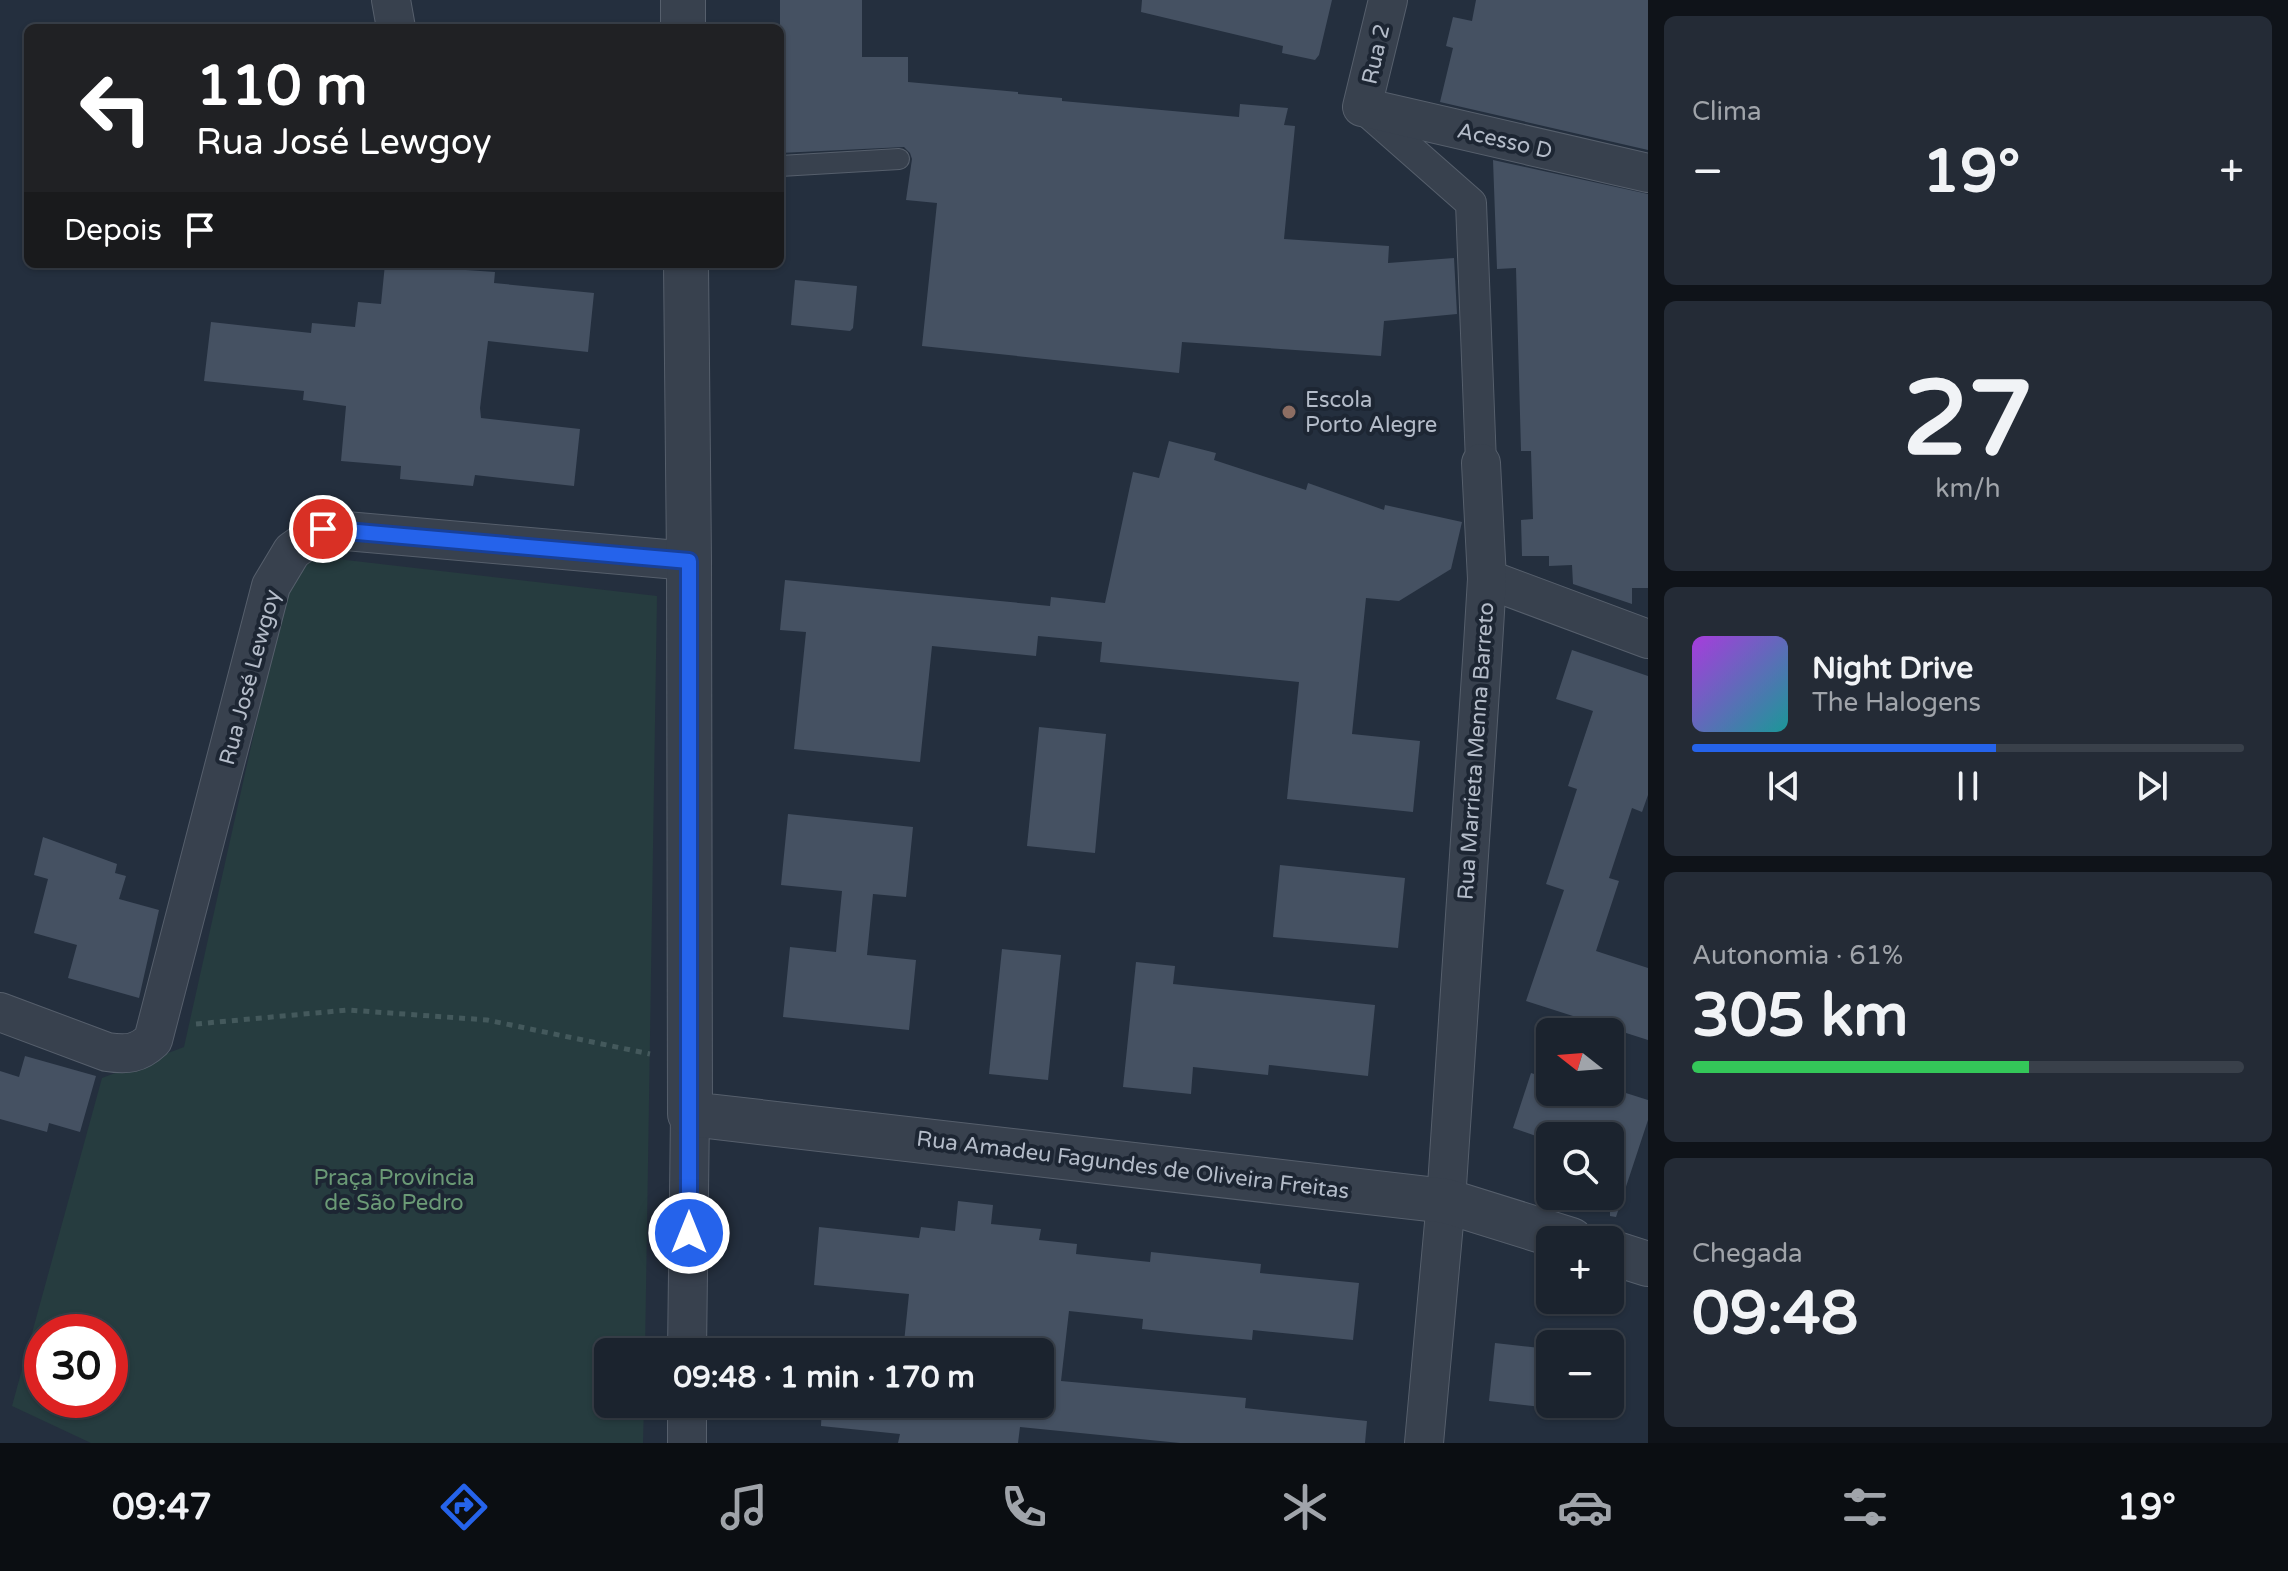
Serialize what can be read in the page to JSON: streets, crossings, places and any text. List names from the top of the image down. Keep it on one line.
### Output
{"streets":{"street":["Rua 2","Acesso D","Rua José Lewgoy","Rua Marrieta Menna Barreto","Rua Amadeu Fagundes de Oliveira Freitas"]},"crossings":[["Rua 2","Acesso D"],["Rua 2","Rua Marrieta Menna Barreto"],["Acesso D","Rua Marrieta Menna Barreto"],["Rua Marrieta Menna Barreto","Rua Amadeu Fagundes de Oliveira Freitas"]],"parks":["Praça Província de São Pedro"],"places":["Escola Porto Alegre"],"north":"left","page":{"tile":["Clima",["27","km/h"],["Autonomia · 61%","305 km"],["Chegada","09:48"]],"turn":["110 m","Rua José Lewgoy"],"heat":["−","19°","+"],"then":"Depois","song":["Night Drive","The Halogens"],"map_buttons":["+","−"],"limit":"30","trip":"09:48 · 1 min · 170 m","tabs":["09:47","19°"]}}
